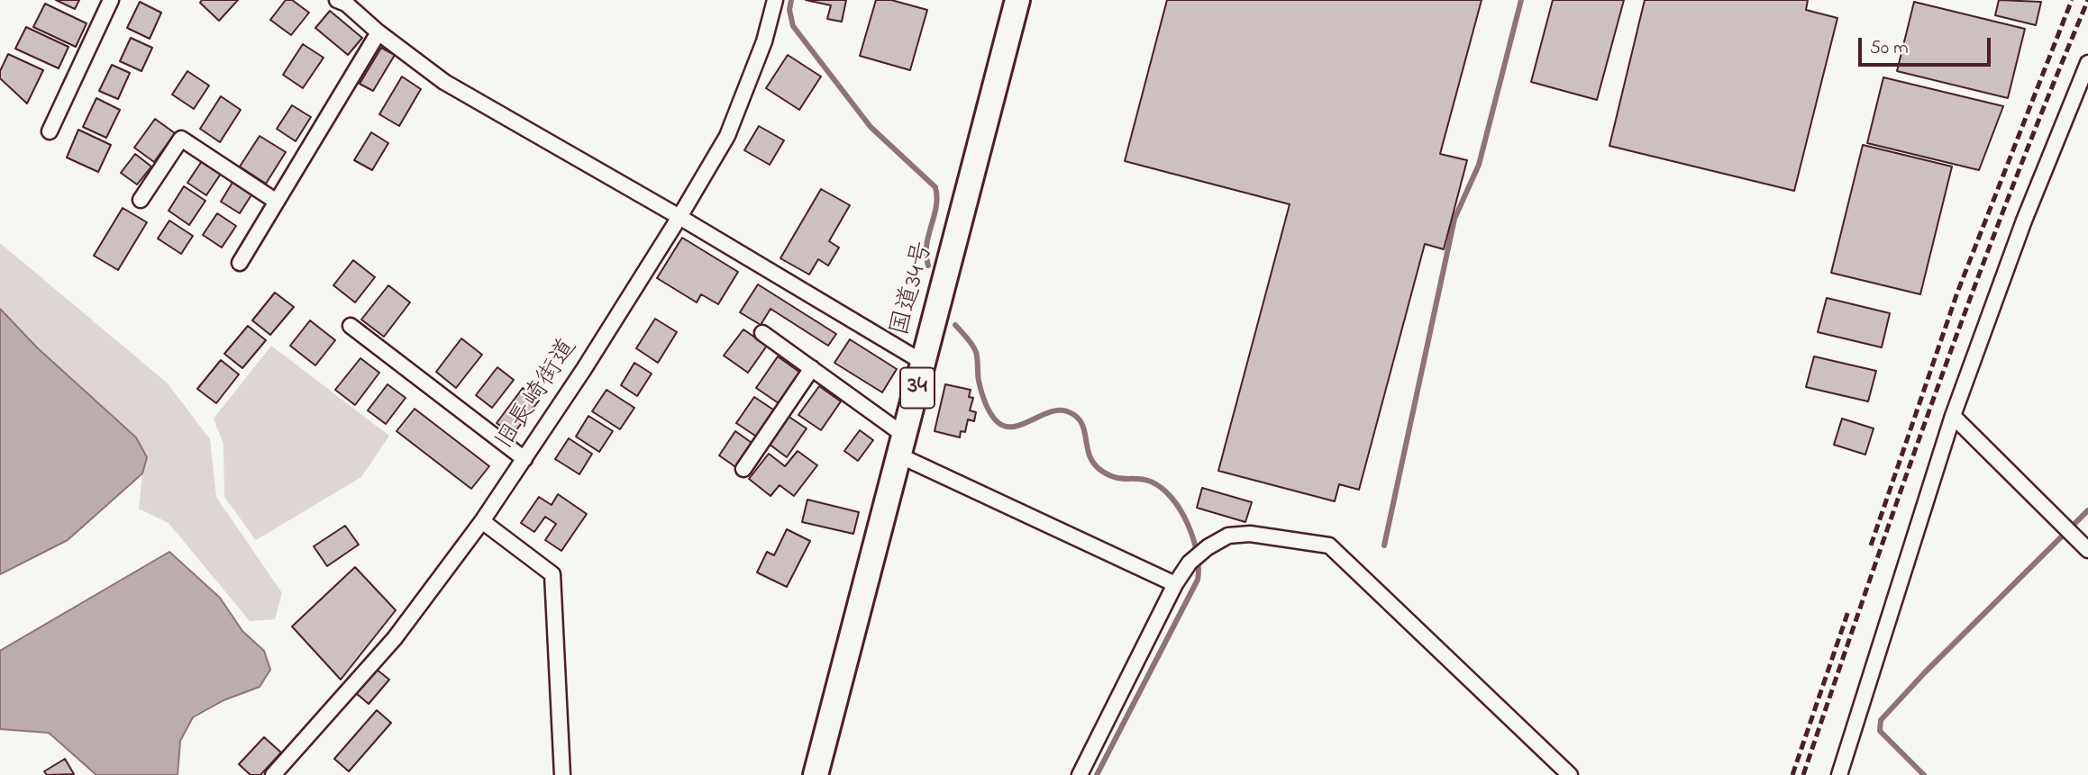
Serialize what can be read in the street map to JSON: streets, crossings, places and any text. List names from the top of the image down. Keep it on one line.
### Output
{"streets":{"highway":["国道34号","34"],"street":["旧長崎街道"]},"scale_bar":"50 m"}
